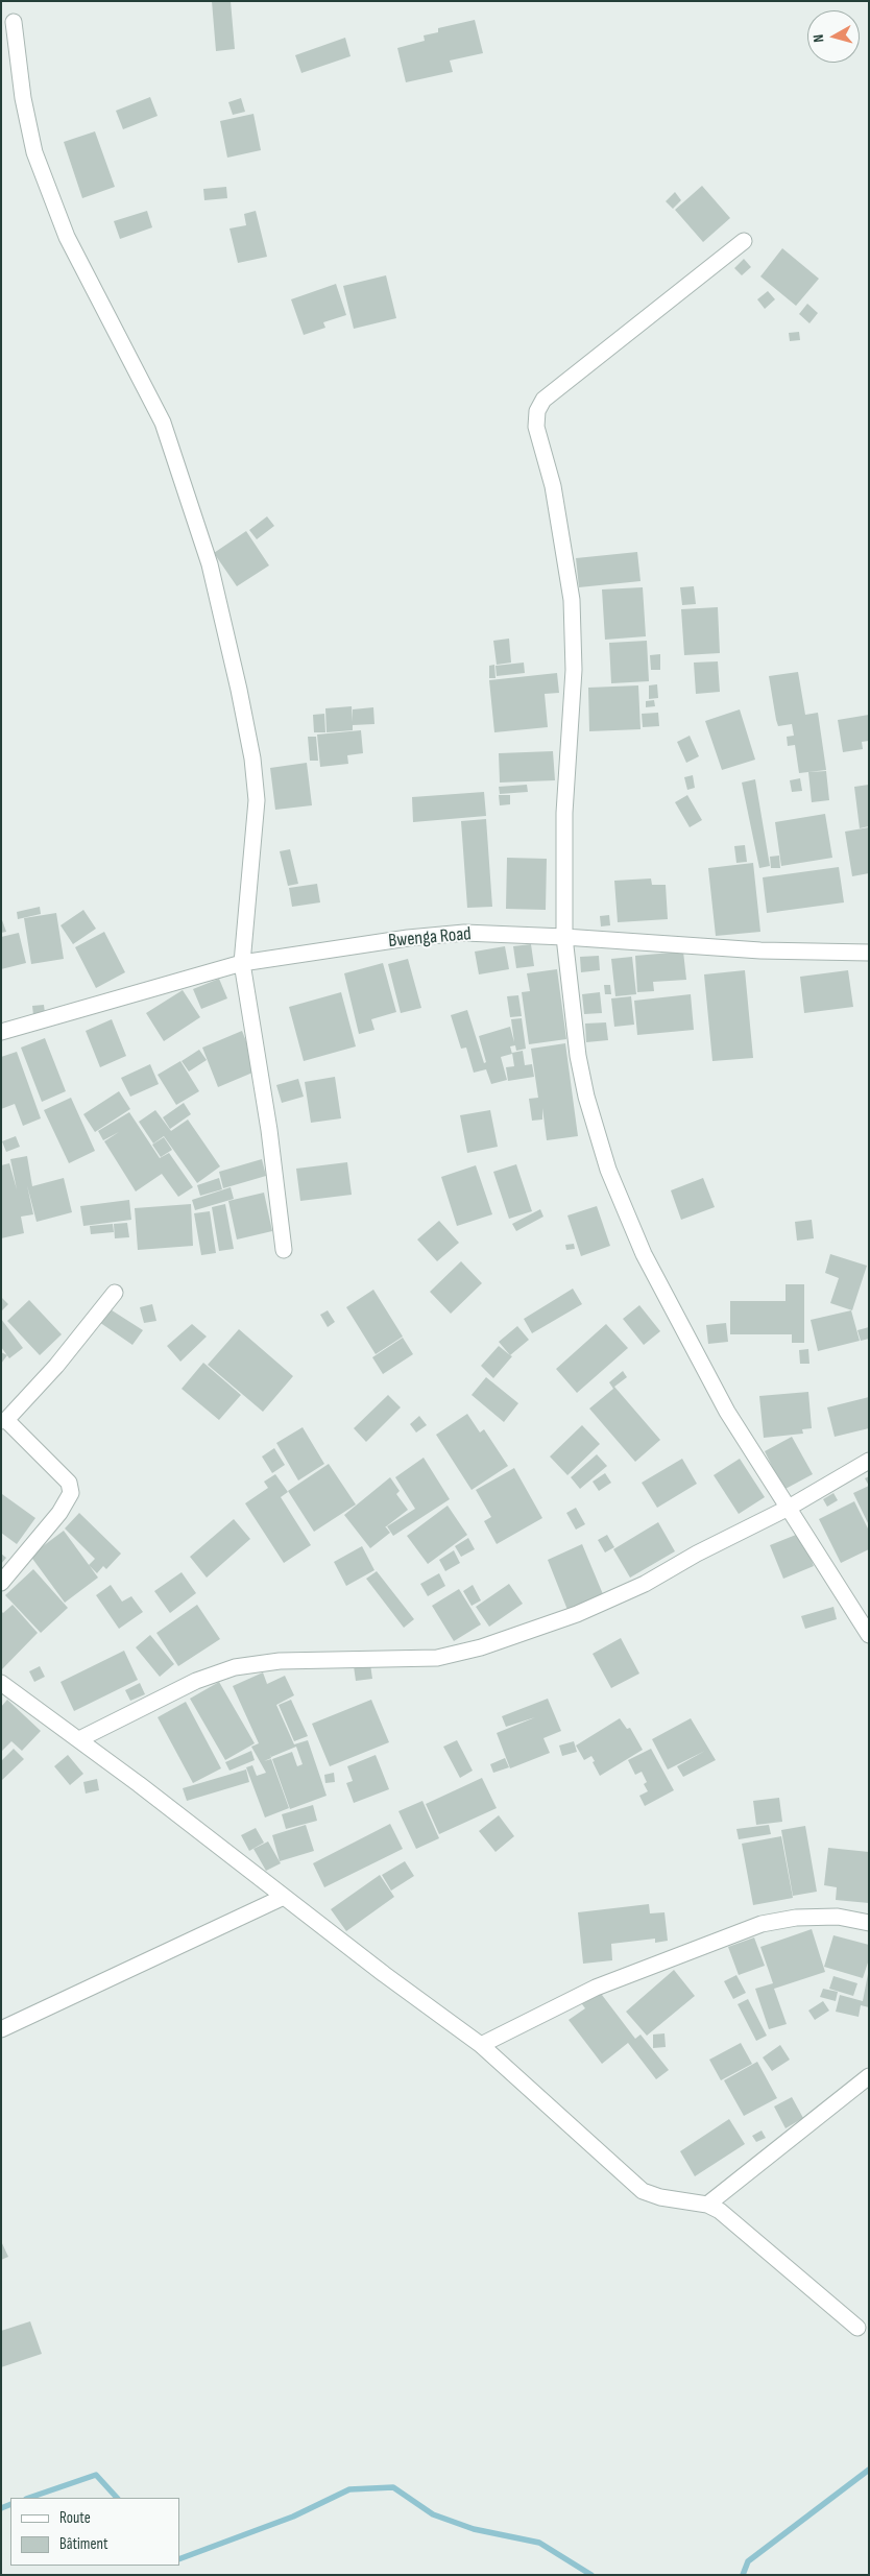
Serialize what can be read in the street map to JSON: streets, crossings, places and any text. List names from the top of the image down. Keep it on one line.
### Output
{"streets":{"street":["Bwenga Road"]},"legend":["Route","Bâtiment"],"north":"left"}
